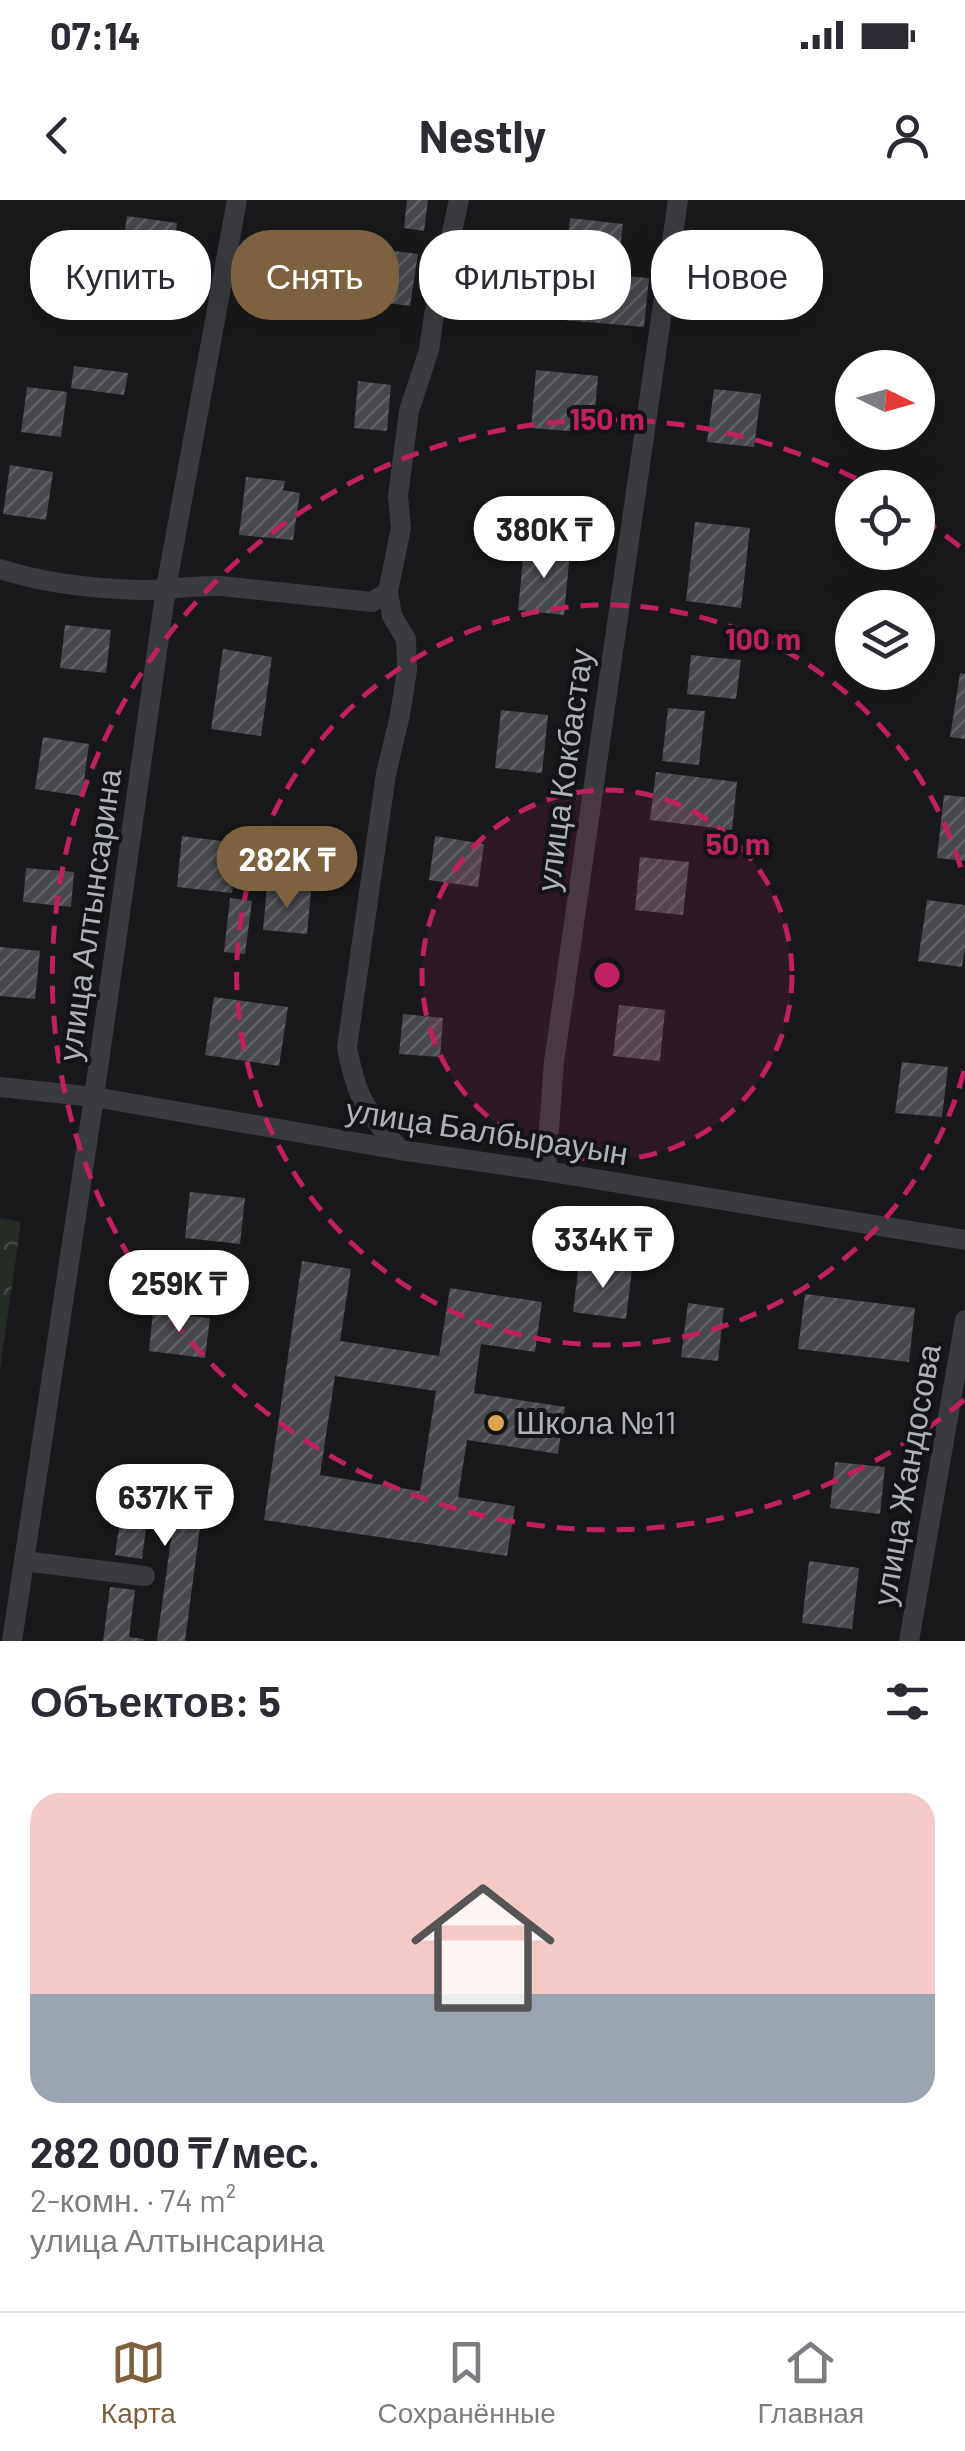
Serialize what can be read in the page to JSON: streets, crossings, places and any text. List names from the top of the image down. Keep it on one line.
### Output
{"streets":{"street":["улица Кокбастау","улица Алтынсарина","улица Балбырауын","улица Жандосова"]},"crossings":[["улица Кокбастау","улица Балбырауын"],["улица Алтынсарина","улица Балбырауын"]],"places":["Школа №11"],"north":"right","page":{"status":"07:14","header":"Nestly","chip":["Купить","Снять","Фильтры","Новое"],"price":["380K ₸","282K ₸","334K ₸","259K ₸","637K ₸"],"heading":"Объектов: 5","list":[{"name":"282 000 ₸/мес.","note":"2-комн. · 74 m² · улица Алтынсарина"}],"tabs":["Карта","Сохранённые","Главная"]},"rings":["150 m","100 m","50 m"]}
